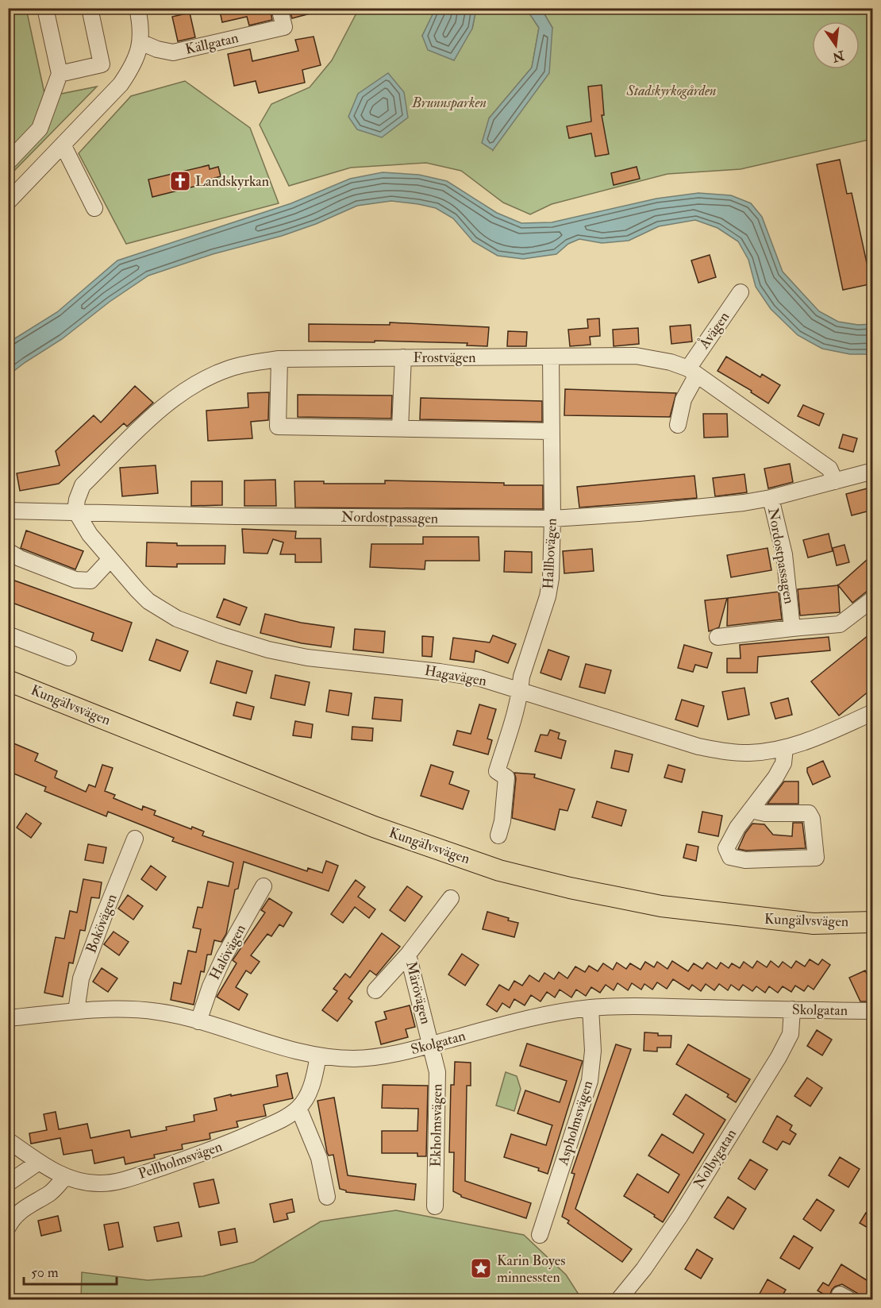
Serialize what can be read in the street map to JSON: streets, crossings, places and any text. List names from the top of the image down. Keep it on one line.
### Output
{"streets":{"main road":["Kungälvsvägen"],"street":["Källgatan","Åvägen","Frostvägen","Nordostpassagen","Hallbovägen","Hagavägen","Bokövägen","Halövägen","Märövägen","Skolgatan","Aspholmsvägen","Ekholmsvägen","Nolbygatan","Pellholmsvägen"]},"crossings":[["Åvägen","Frostvägen"],["Frostvägen","Nordostpassagen"],["Frostvägen","Hallbovägen"],["Frostvägen","Hagavägen"],["Nordostpassagen","Hallbovägen"],["Nordostpassagen","Hagavägen"],["Hallbovägen","Hagavägen"],["Bokövägen","Skolgatan"],["Halövägen","Skolgatan"],["Märövägen","Skolgatan"],["Märövägen","Ekholmsvägen"],["Skolgatan","Aspholmsvägen"],["Skolgatan","Ekholmsvägen"],["Skolgatan","Nolbygatan"],["Skolgatan","Pellholmsvägen"]],"parks":["Stadskyrkogården","Brunnsparken"],"places":{"church":["Landskyrkan"],"place":["Karin Boyes minnessten"]},"scale_bar":"50 m","north":"bottom"}
